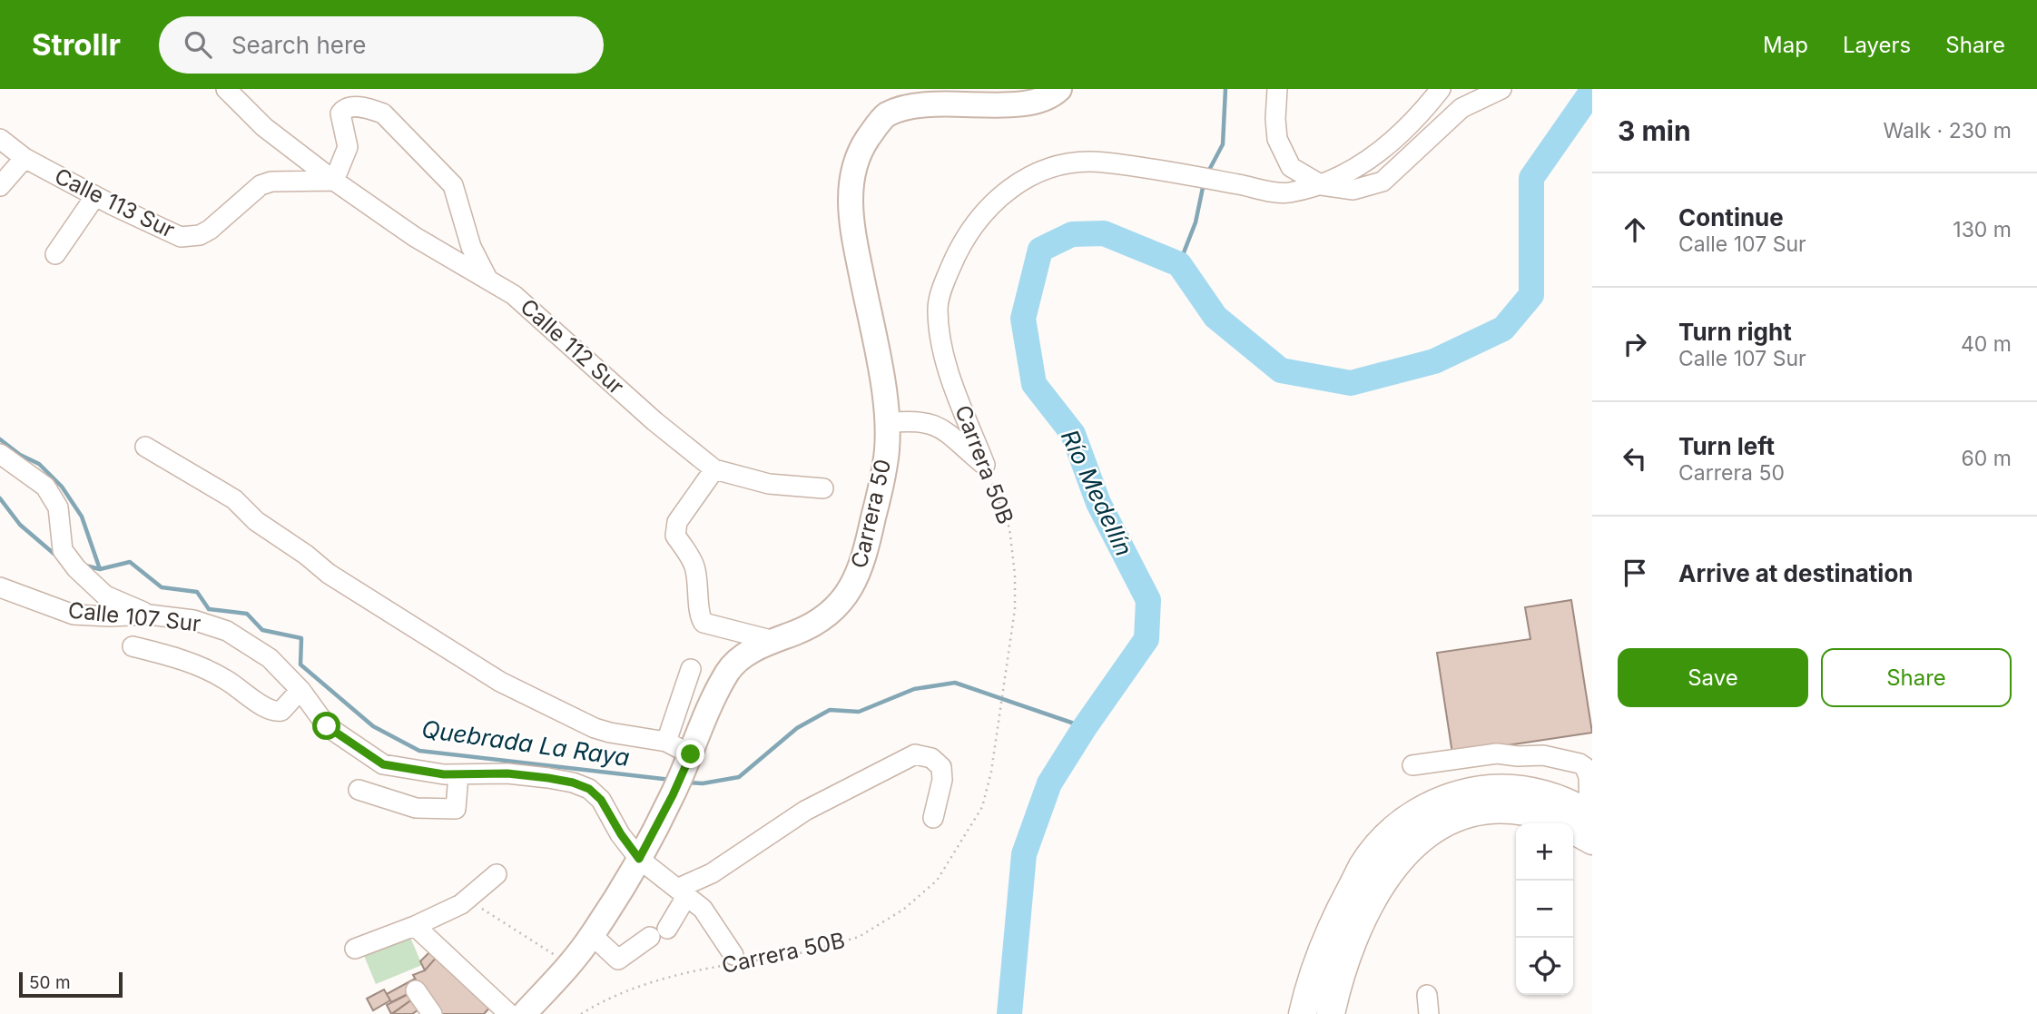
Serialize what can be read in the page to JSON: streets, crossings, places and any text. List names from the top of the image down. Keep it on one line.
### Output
{"streets":{"main road":["Carrera 50"],"street":["Calle 113 Sur","Calle 112 Sur","Carrera 50B","Calle 107 Sur"]},"crossings":[["Calle 113 Sur","Calle 112 Sur"],["Carrera 50B","Calle 107 Sur"],["Carrera 50","Calle 107 Sur"]],"water":["Río Medellín","Quebrada La Raya"],"scale_bar":"50 m","page":{"header":"Strollr","search":"Search here","nav":["Map","Layers","Share"],"heading":["3 min","Walk · 230 m"],"list":[["Continue","Calle 107 Sur","130 m"],["Turn right","Calle 107 Sur","40 m"],["Turn left","Carrera 50","60 m"],"Arrive at destination"],"buttons":["Save","Share"],"map_buttons":["+","−"],"scale":"50 m"}}
